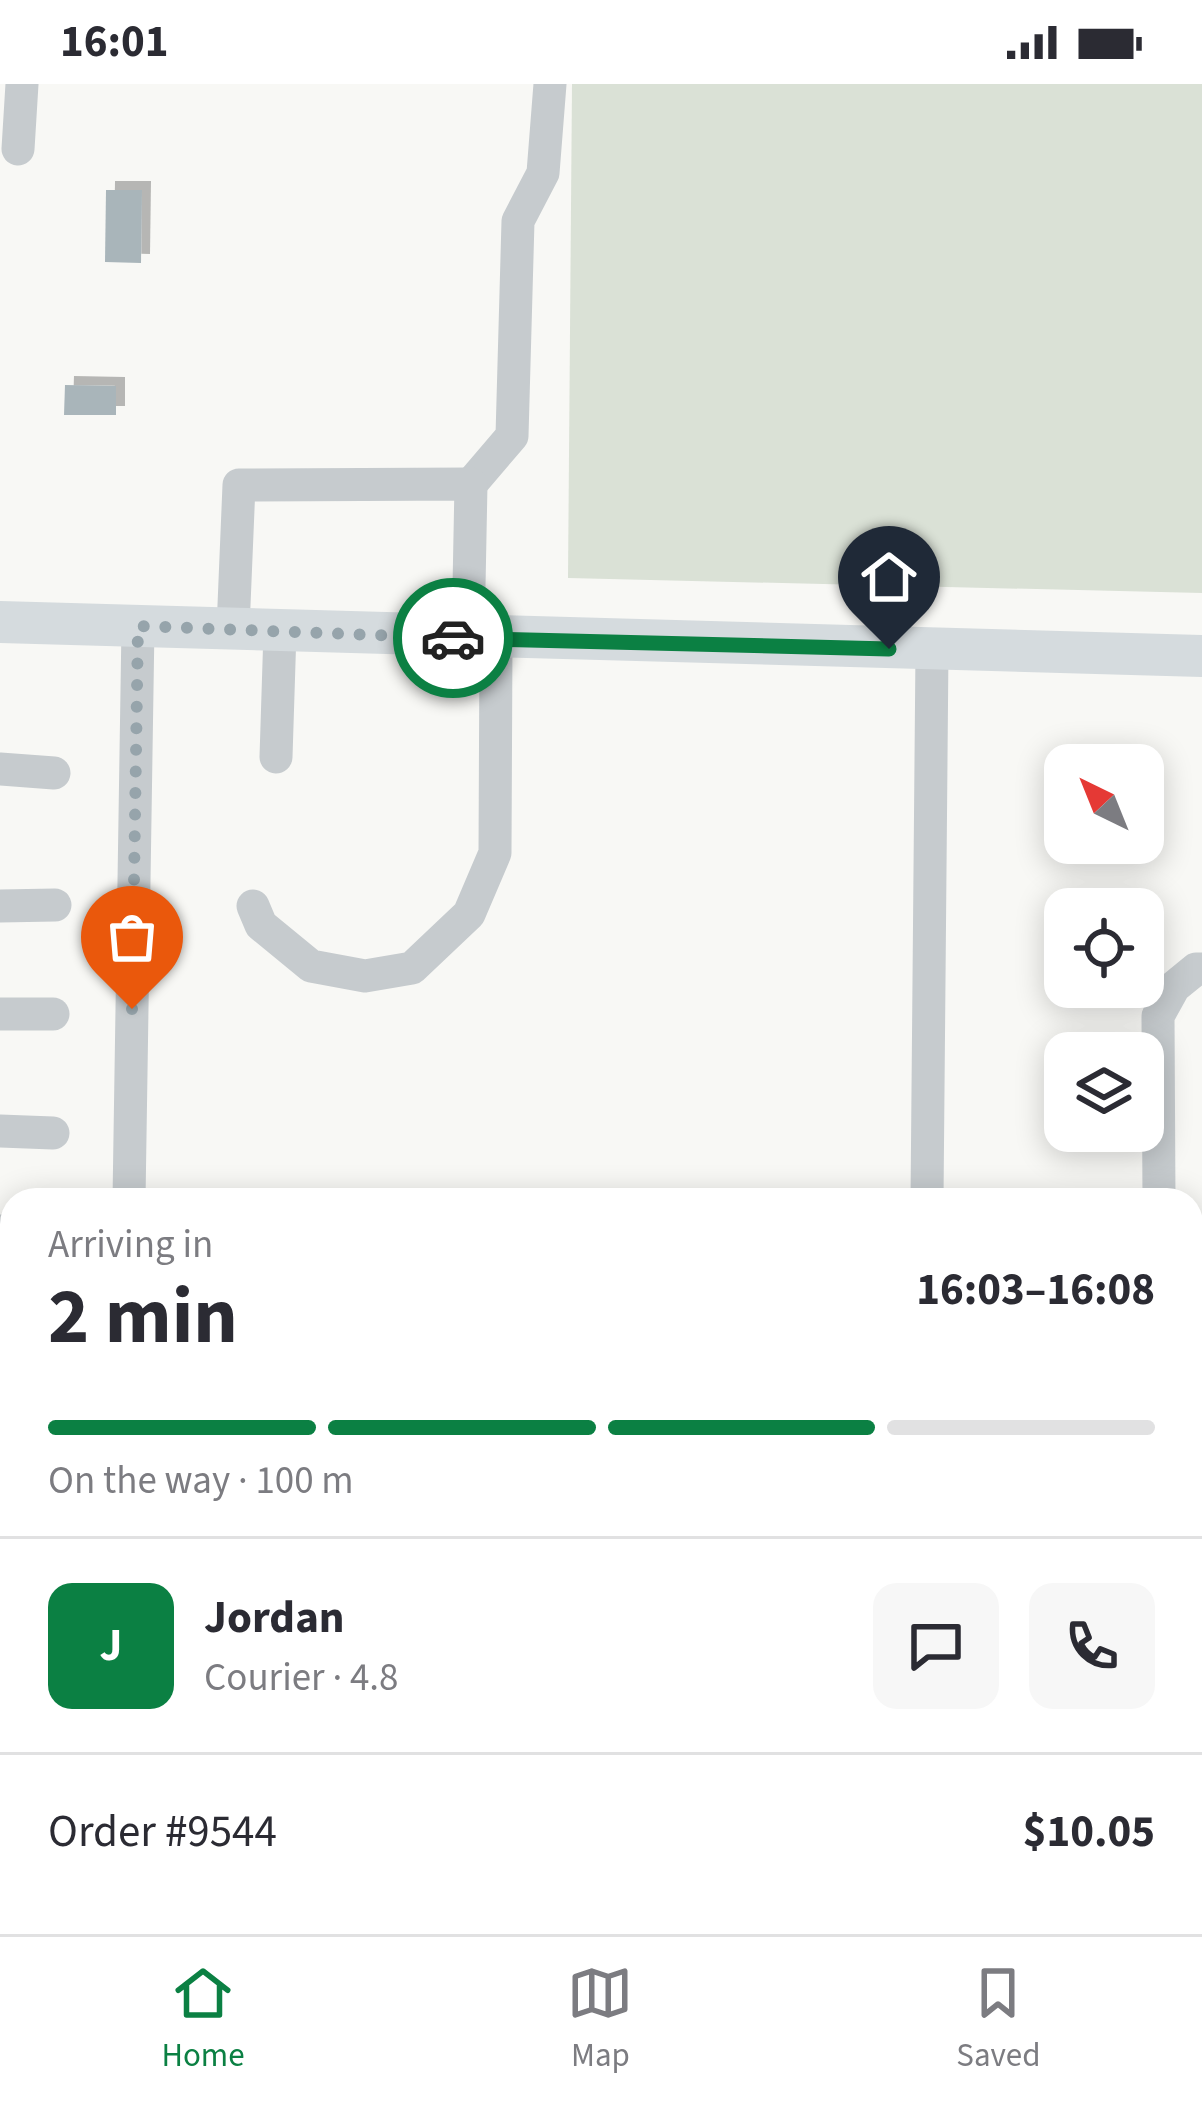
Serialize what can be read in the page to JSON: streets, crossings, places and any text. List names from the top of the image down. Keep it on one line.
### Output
{"north":"top left","page":{"status":"16:01","heading":["2 min","Arriving in","16:03–16:08"],"panel":["Jordan","Courier · 4.8","Order #9544","$10.05"],"bar":"On the way · 100 m","round":"J","tabs":["Home","Map","Saved"]}}
